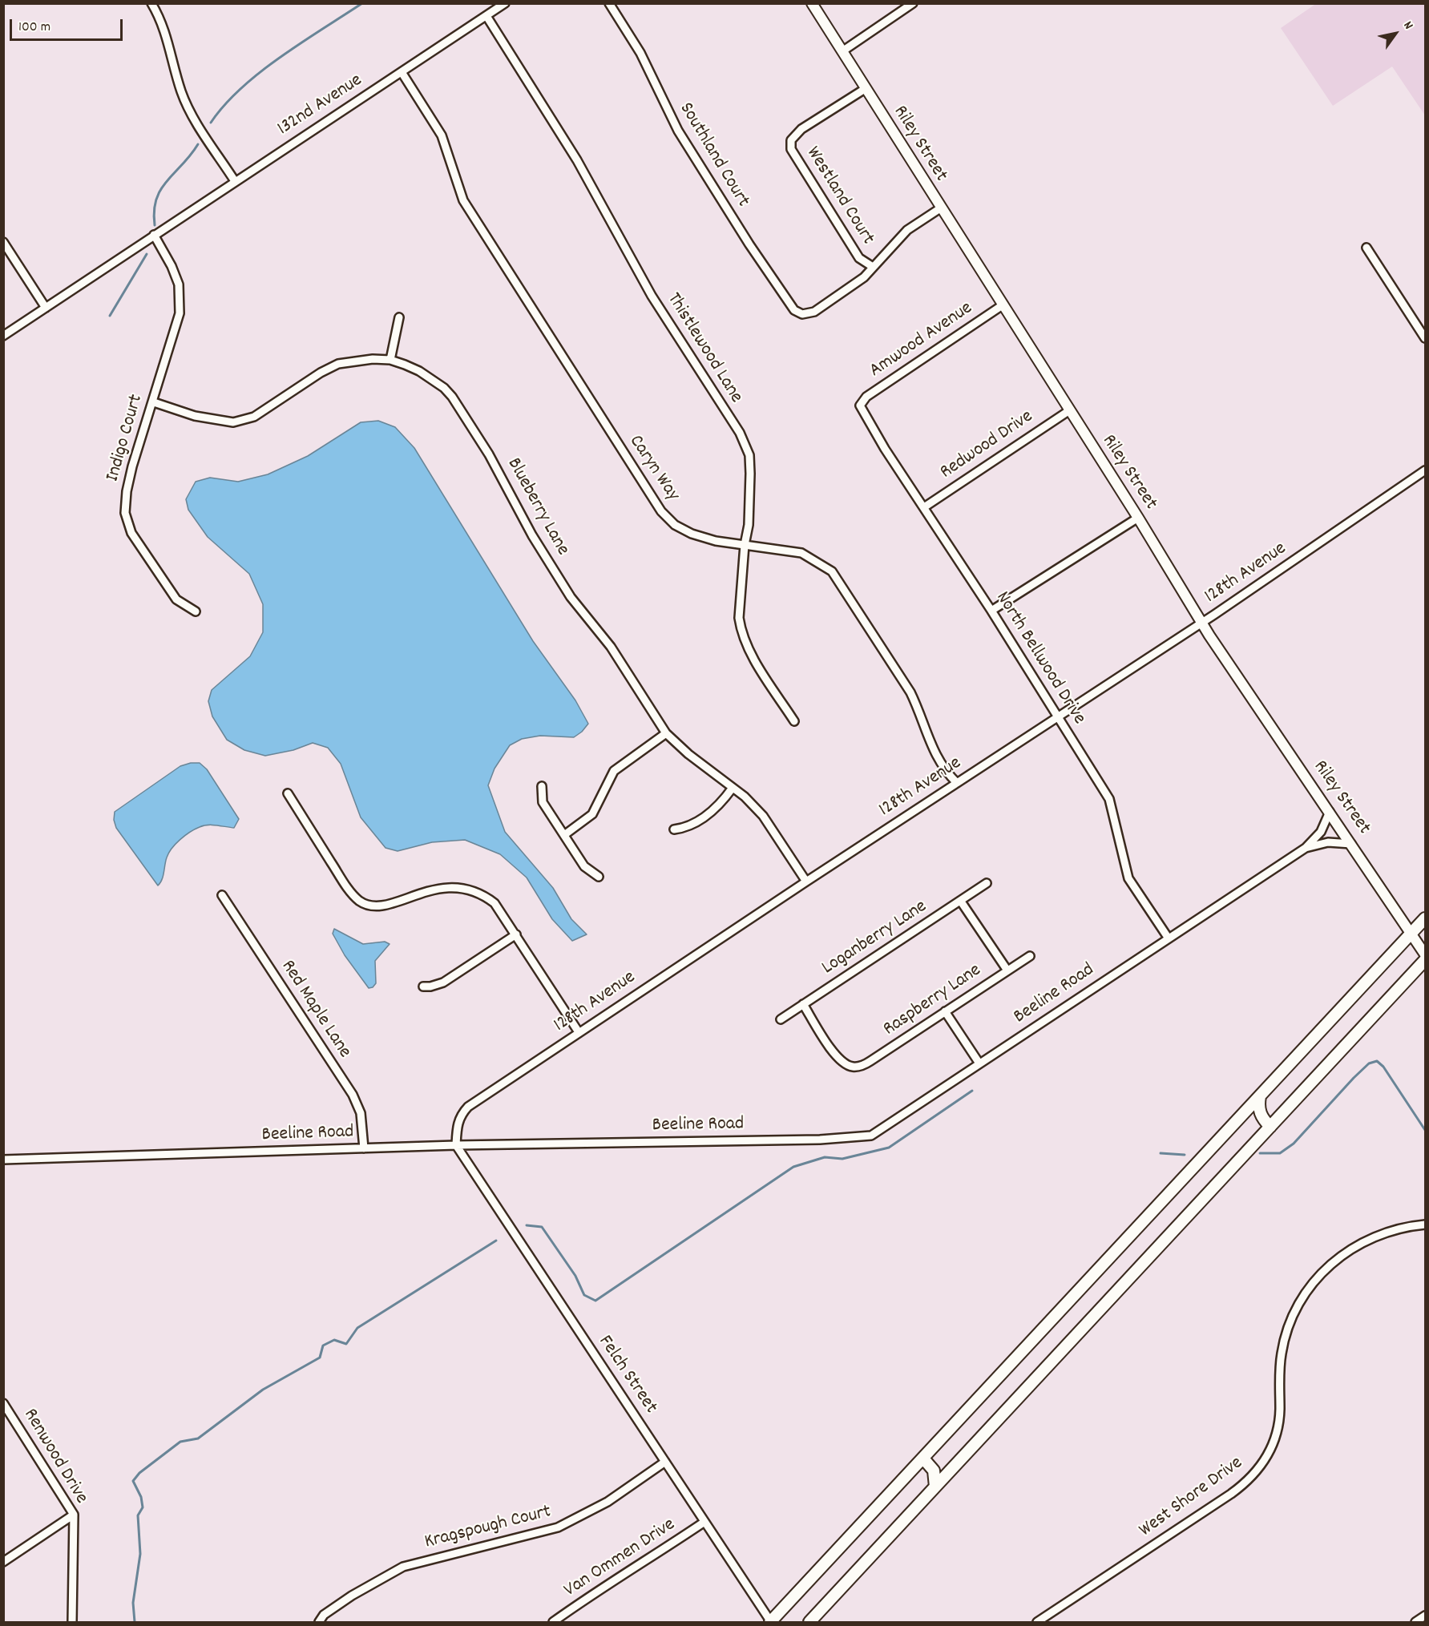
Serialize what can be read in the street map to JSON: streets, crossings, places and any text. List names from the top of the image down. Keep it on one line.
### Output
{"streets":{"main road":["Riley Street"],"street":["132nd Avenue","Southland Court","Westland Court","Amwood Avenue","Thistlewood Lane","Indigo Court","Redwood Drive","Caryn Way","Blueberry Lane","128th Avenue","North Bellwood Drive","Loganberry Lane","Beeline Road","Raspberry Lane","Red Maple Lane","Felch Street","Renwood Drive","West Shore Drive","Kragspough Court","Van Ommen Drive"]},"crossings":[["132nd Avenue","Thistlewood Lane"],["132nd Avenue","Indigo Court"],["132nd Avenue","Caryn Way"],["Riley Street","Westland Court"],["Riley Street","Amwood Avenue"],["Riley Street","Redwood Drive"],["Riley Street","128th Avenue"],["Riley Street","Beeline Road"],["Southland Court","Westland Court"],["Amwood Avenue","North Bellwood Drive"],["Thistlewood Lane","Caryn Way"],["Indigo Court","Blueberry Lane"],["Redwood Drive","North Bellwood Drive"],["Caryn Way","128th Avenue"],["Blueberry Lane","128th Avenue"],["128th Avenue","North Bellwood Drive"],["128th Avenue","Beeline Road"],["128th Avenue","Felch Street"],["North Bellwood Drive","Beeline Road"],["Loganberry Lane","Raspberry Lane"],["Beeline Road","Red Maple Lane"],["Beeline Road","Felch Street"],["Felch Street","Kragspough Court"],["Felch Street","Van Ommen Drive"]],"scale_bar":"100 m","north":"top right"}
